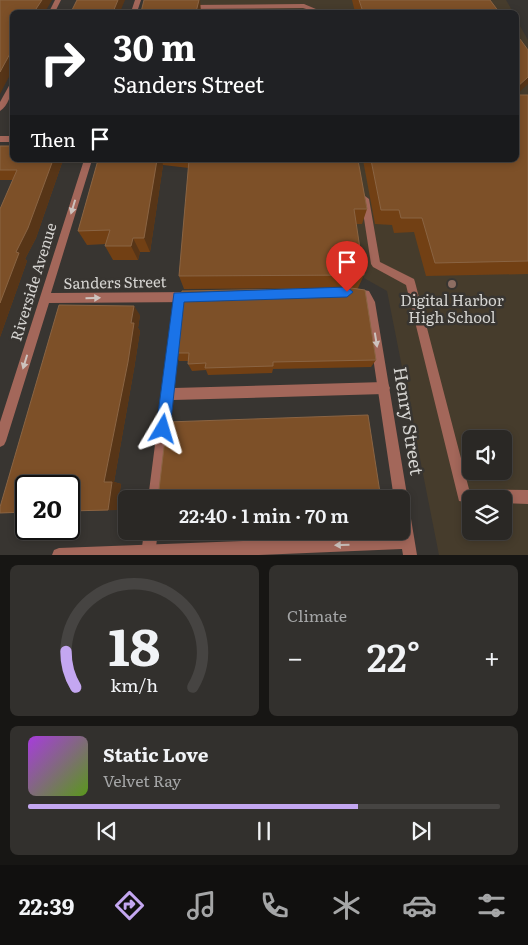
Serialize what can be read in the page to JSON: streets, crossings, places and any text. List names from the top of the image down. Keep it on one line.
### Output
{"streets":{"street":["Riverside Avenue","Sanders Street","Henry Street"]},"crossings":[["Riverside Avenue","Sanders Street"]],"one_way":["Riverside Avenue","Sanders Street","Henry Street"],"places":["Digital Harbor High School"],"page":{"turn":["30 m","Sanders Street"],"then":"Then","limit":"20","trip":"22:40 · 1 min · 70 m","tile":"Climate","heat":["−","22°","+"],"song":["Static Love","Velvet Ray"],"tabs":"22:39","gauge":["18","km/h"]}}
